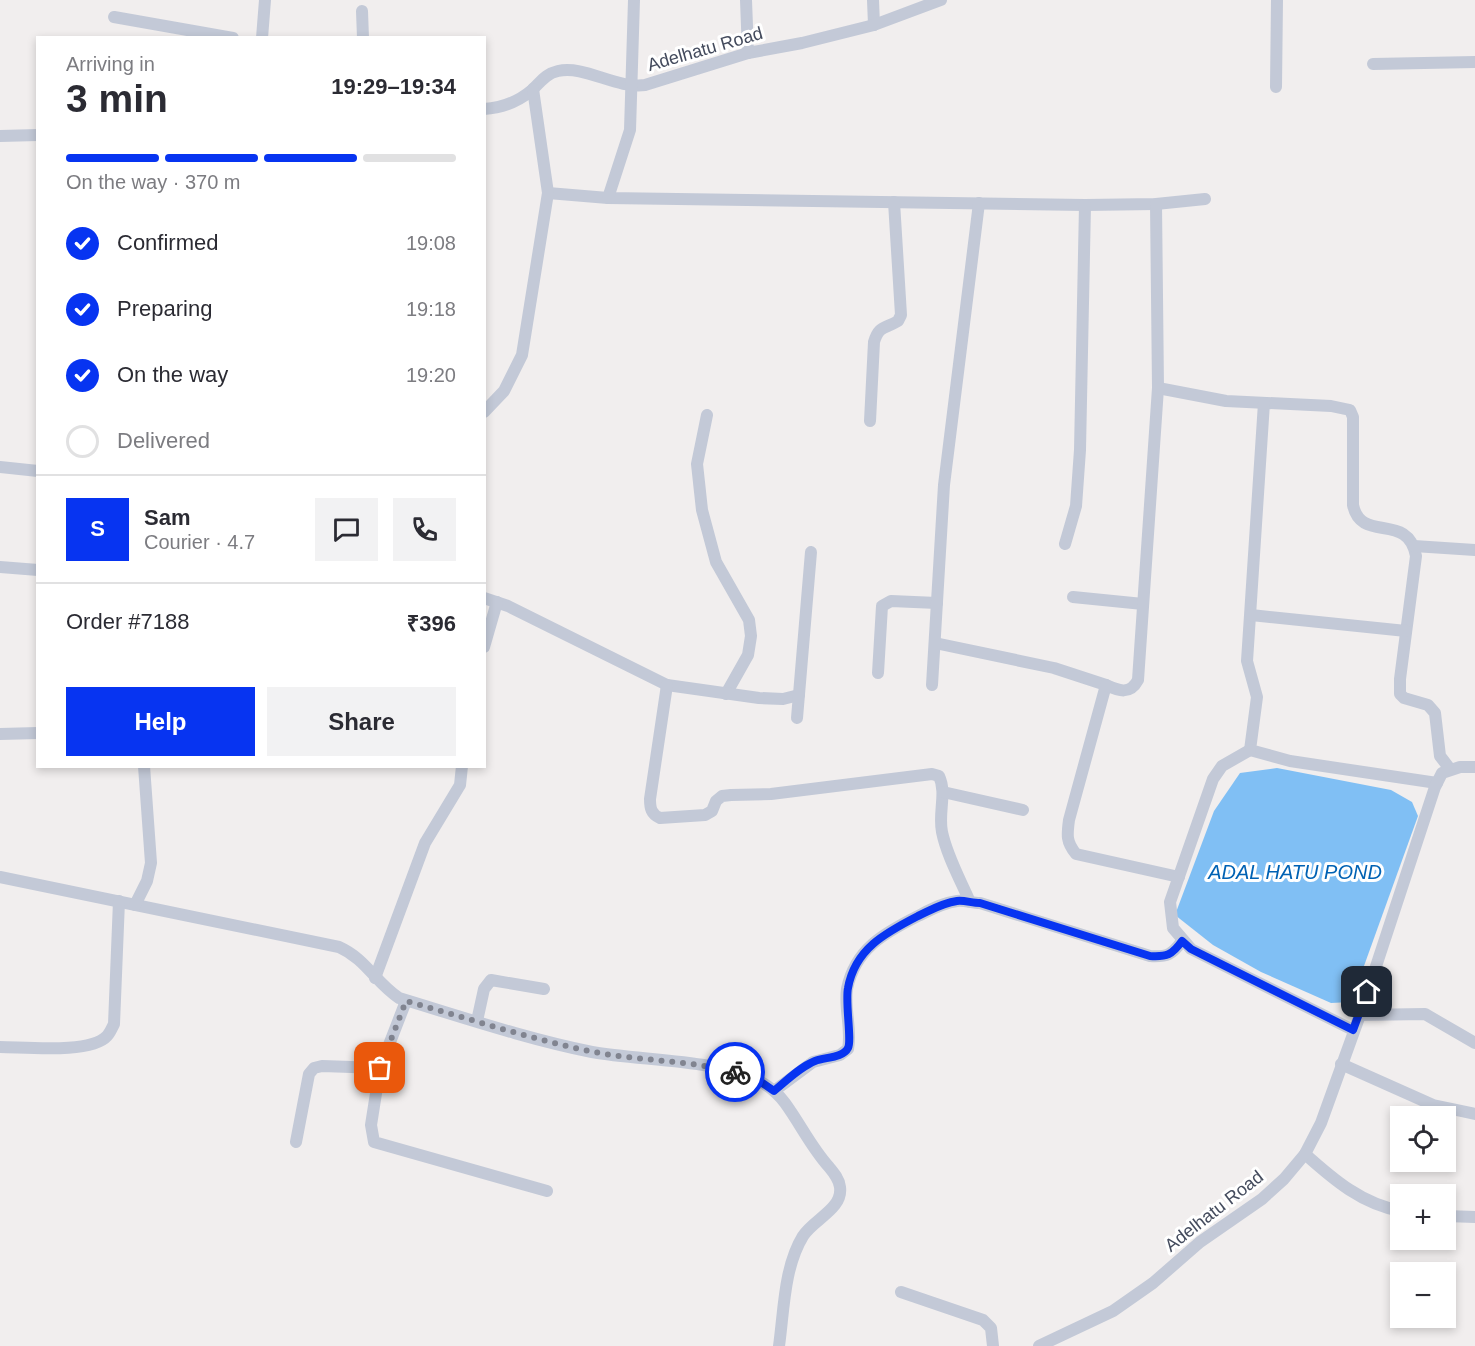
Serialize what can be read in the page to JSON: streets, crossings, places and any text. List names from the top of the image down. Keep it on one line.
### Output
{"streets":{"street":["Adelhatu Road"]},"water":["ADAL HATU POND"],"page":{"heading":["3 min","Arriving in","19:29–19:34"],"panel":["Sam","Courier · 4.7","Order #7188","₹396"],"bar":"On the way · 370 m","list":[["Confirmed","19:08"],["Preparing","19:18"],["On the way","19:20"],"Delivered"],"round":"S","buttons":["Help","Share"],"map_buttons":["+","−"]}}
